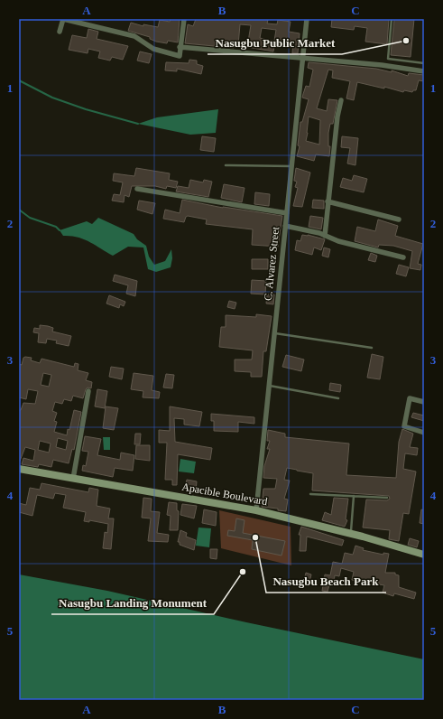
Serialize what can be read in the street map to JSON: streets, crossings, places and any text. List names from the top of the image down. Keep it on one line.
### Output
{"streets":{"street":["C. Alvarez Street","Apacible Boulevard"]},"crossings":[["C. Alvarez Street","Apacible Boulevard"]],"places":["Nasugbu Public Market","Nasugbu Beach Park","Nasugbu Landing Monument"],"grid":{"columns":["A","B","C"],"rows":["1","2","3","4","5"]}}
